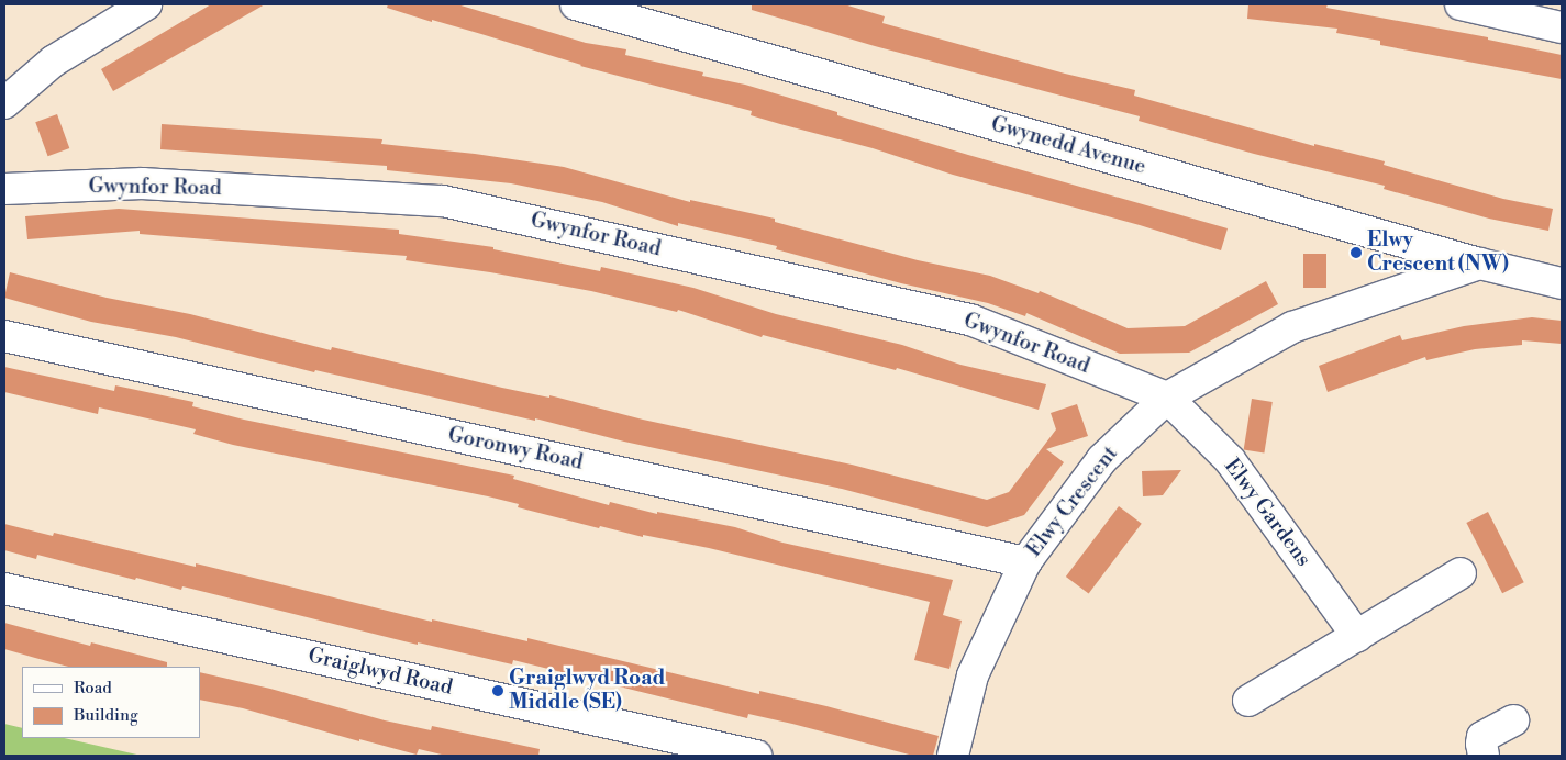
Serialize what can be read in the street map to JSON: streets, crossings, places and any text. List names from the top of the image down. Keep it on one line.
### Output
{"streets":{"street":["Gwynedd Avenue","Gwynfor Road","Goronwy Road","Elwy Crescent","Elwy Gardens","Graiglwyd Road"]},"crossings":[["Gwynedd Avenue","Elwy Crescent"],["Gwynfor Road","Elwy Crescent"],["Gwynfor Road","Elwy Gardens"],["Goronwy Road","Elwy Crescent"],["Elwy Crescent","Elwy Gardens"]],"places":["Elwy Crescent (NW)","Graiglwyd Road Middle (SE)"],"legend":["Road","Building"]}
